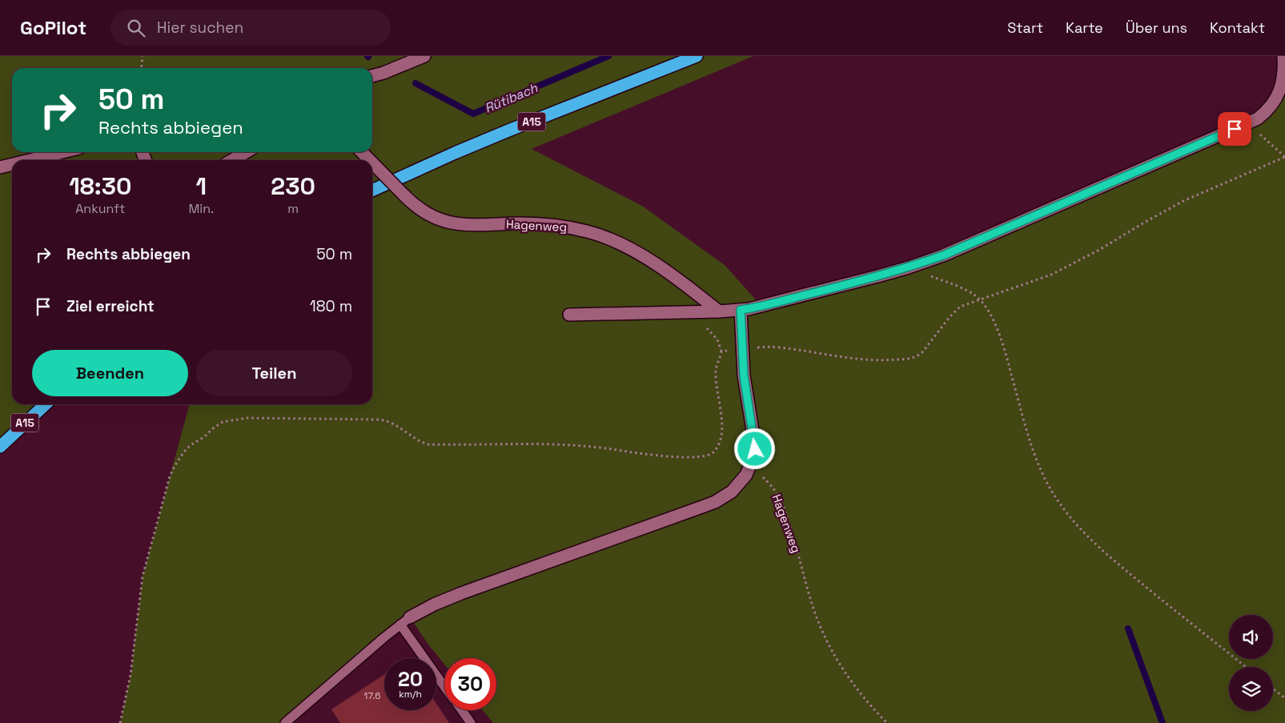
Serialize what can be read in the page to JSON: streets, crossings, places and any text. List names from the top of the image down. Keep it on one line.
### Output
{"streets":{"highway":["A15"],"street":["Hagenweg"]},"water":["Rütibach"],"house_numbers":["17.6"],"page":{"header":"GoPilot","search":"Hier suchen","nav":["Start","Karte","Über uns","Kontakt"],"turn":["50 m","Rechts abbiegen"],"eta":["18:30","Ankunft","1","Min.","230","m"],"list":[{"name":"Rechts abbiegen","value":"50 m"},{"name":"Ziel erreicht","value":"180 m"}],"buttons":["Beenden","Teilen"],"speed":"20 km/h","limit":"30"}}
